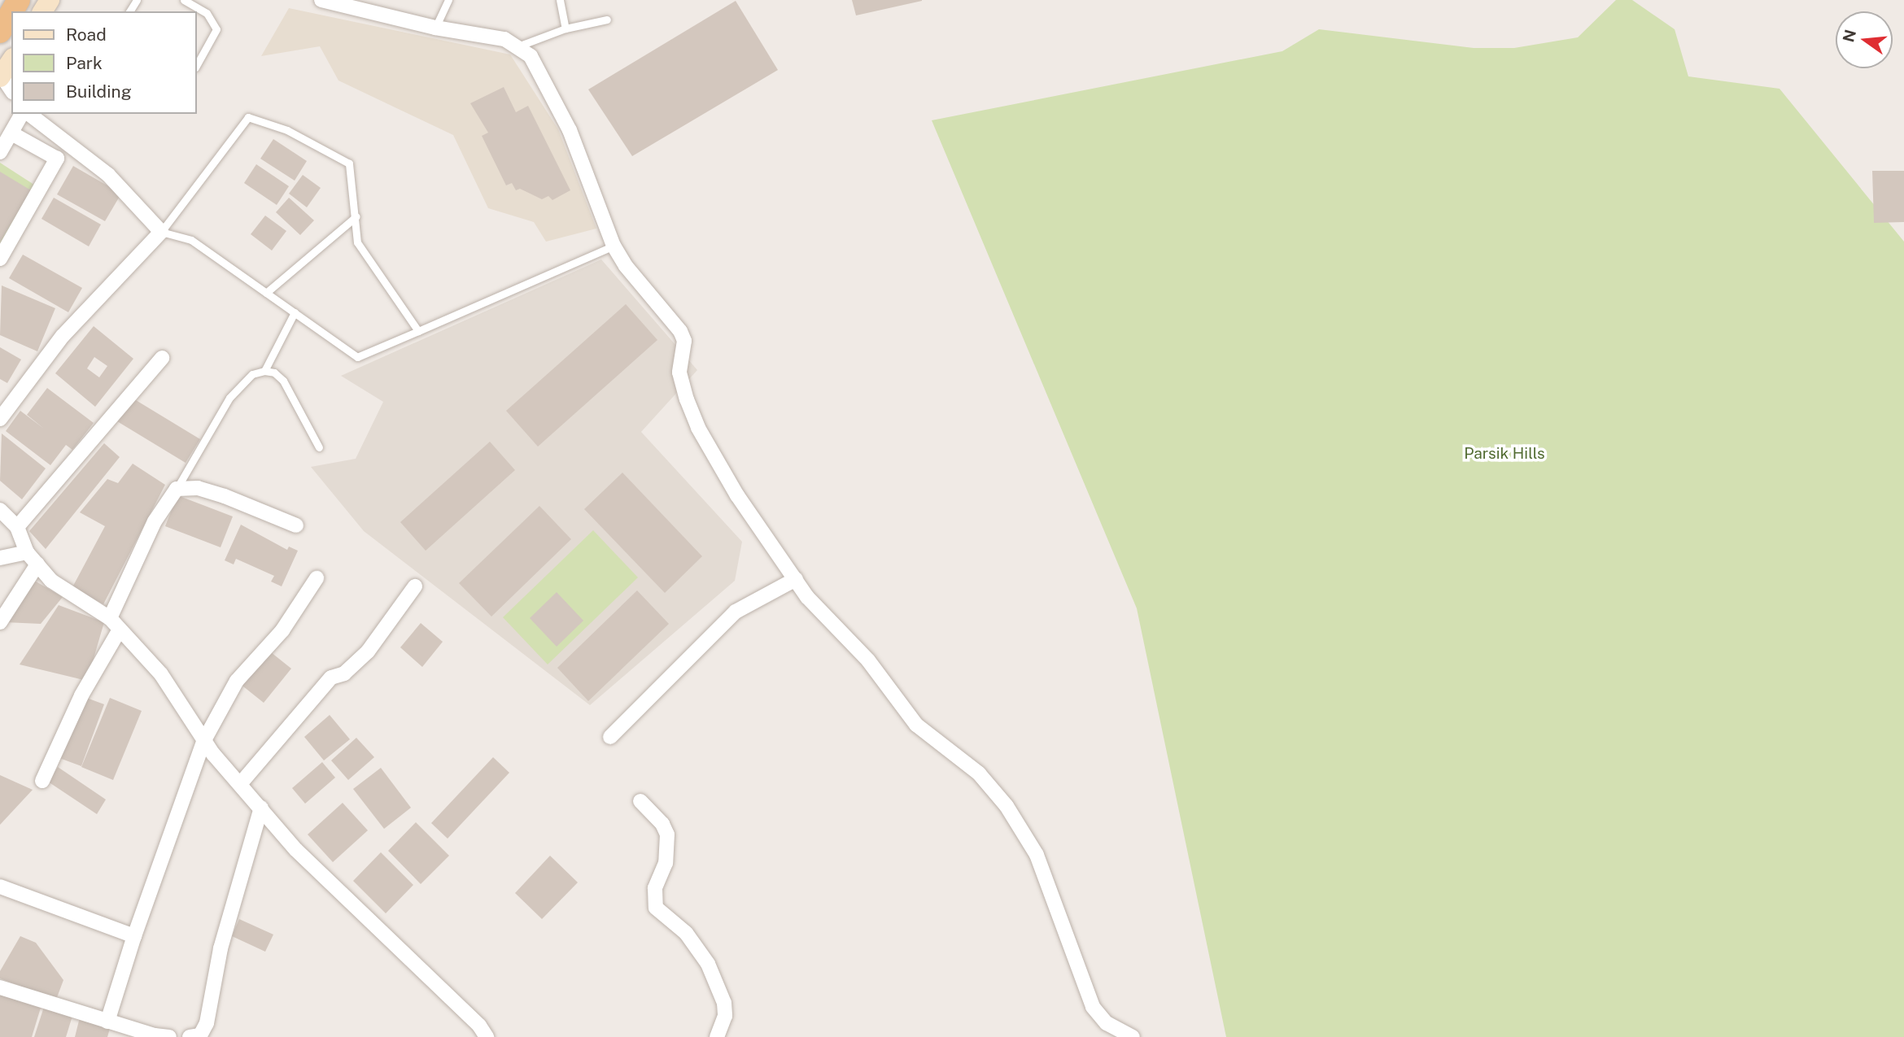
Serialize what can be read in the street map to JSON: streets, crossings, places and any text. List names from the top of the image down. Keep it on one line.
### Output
{"parks":["Parsik Hills"],"legend":["Road","Park","Building"],"north":"left"}
